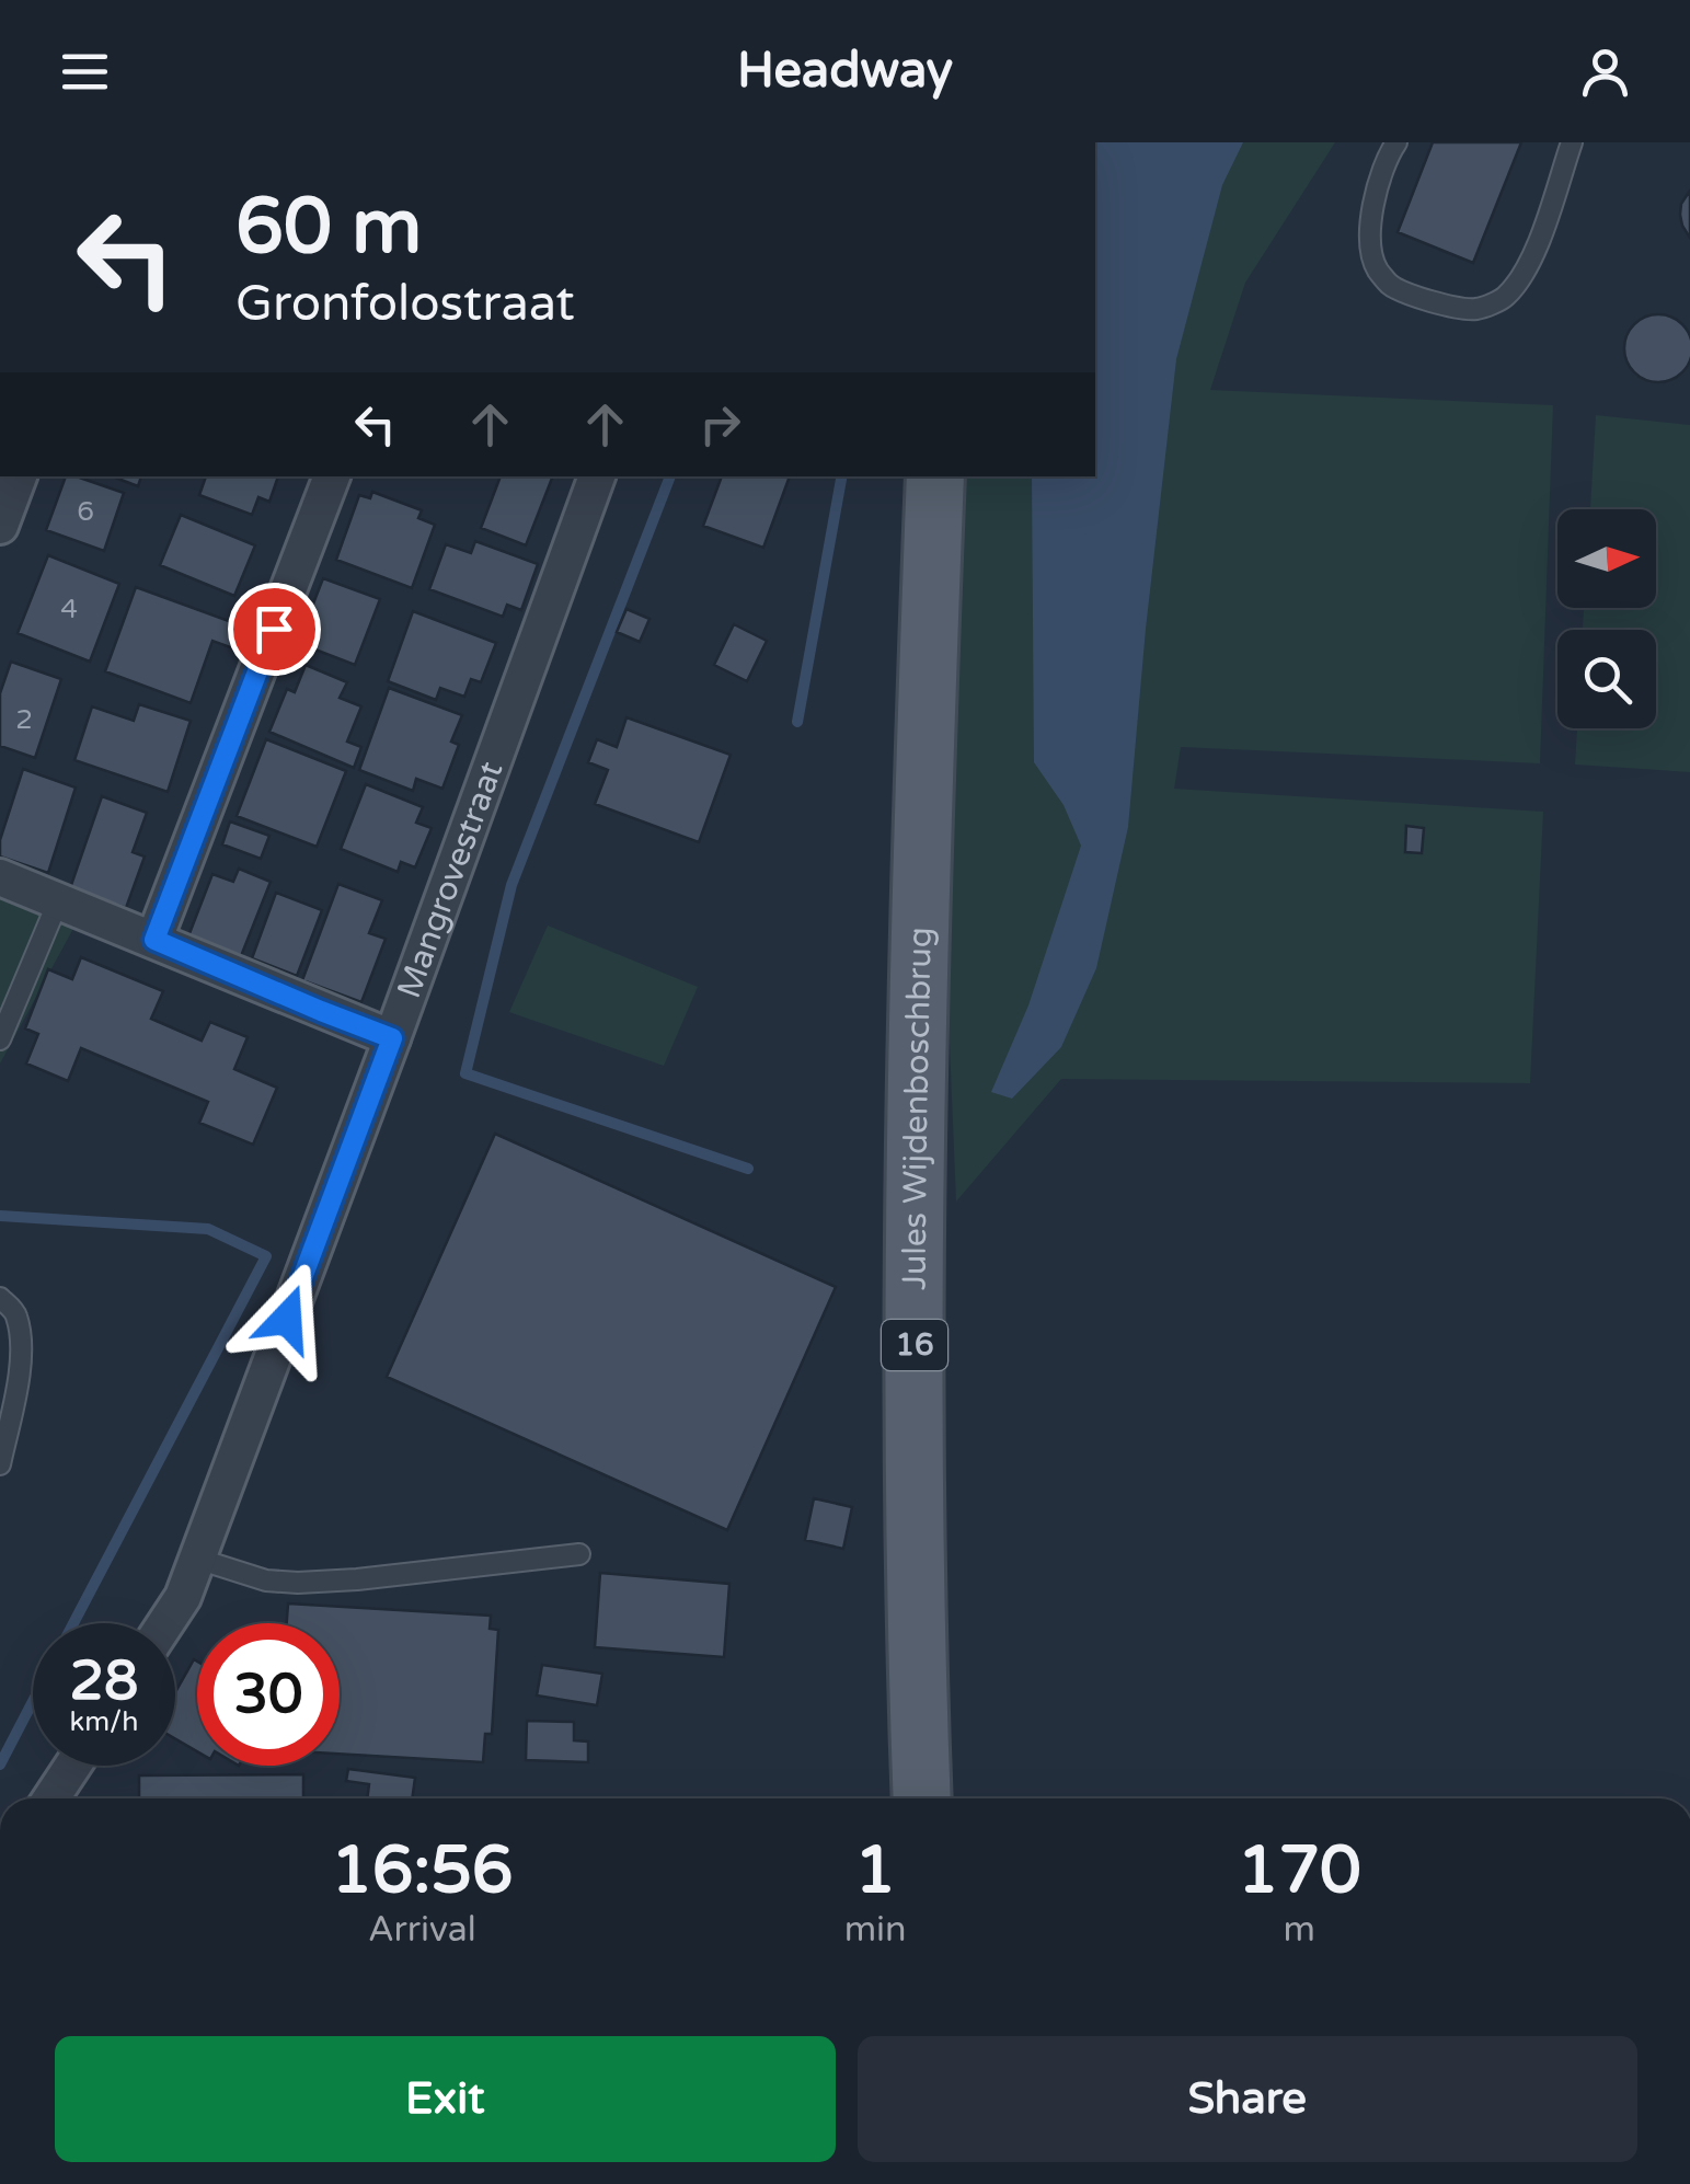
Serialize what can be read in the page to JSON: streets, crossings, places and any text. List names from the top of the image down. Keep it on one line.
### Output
{"streets":{"main road":["Jules Wijdenboschbrug","16"],"street":["Mangrovestraat"]},"house_numbers":["6","4","2"],"north":"right","page":{"header":"Headway","turn":["60 m","Gronfolostraat"],"speed":"28 km/h","limit":"30","eta":["16:56","Arrival","1","min","170","m"],"buttons":["Exit","Share"]}}
